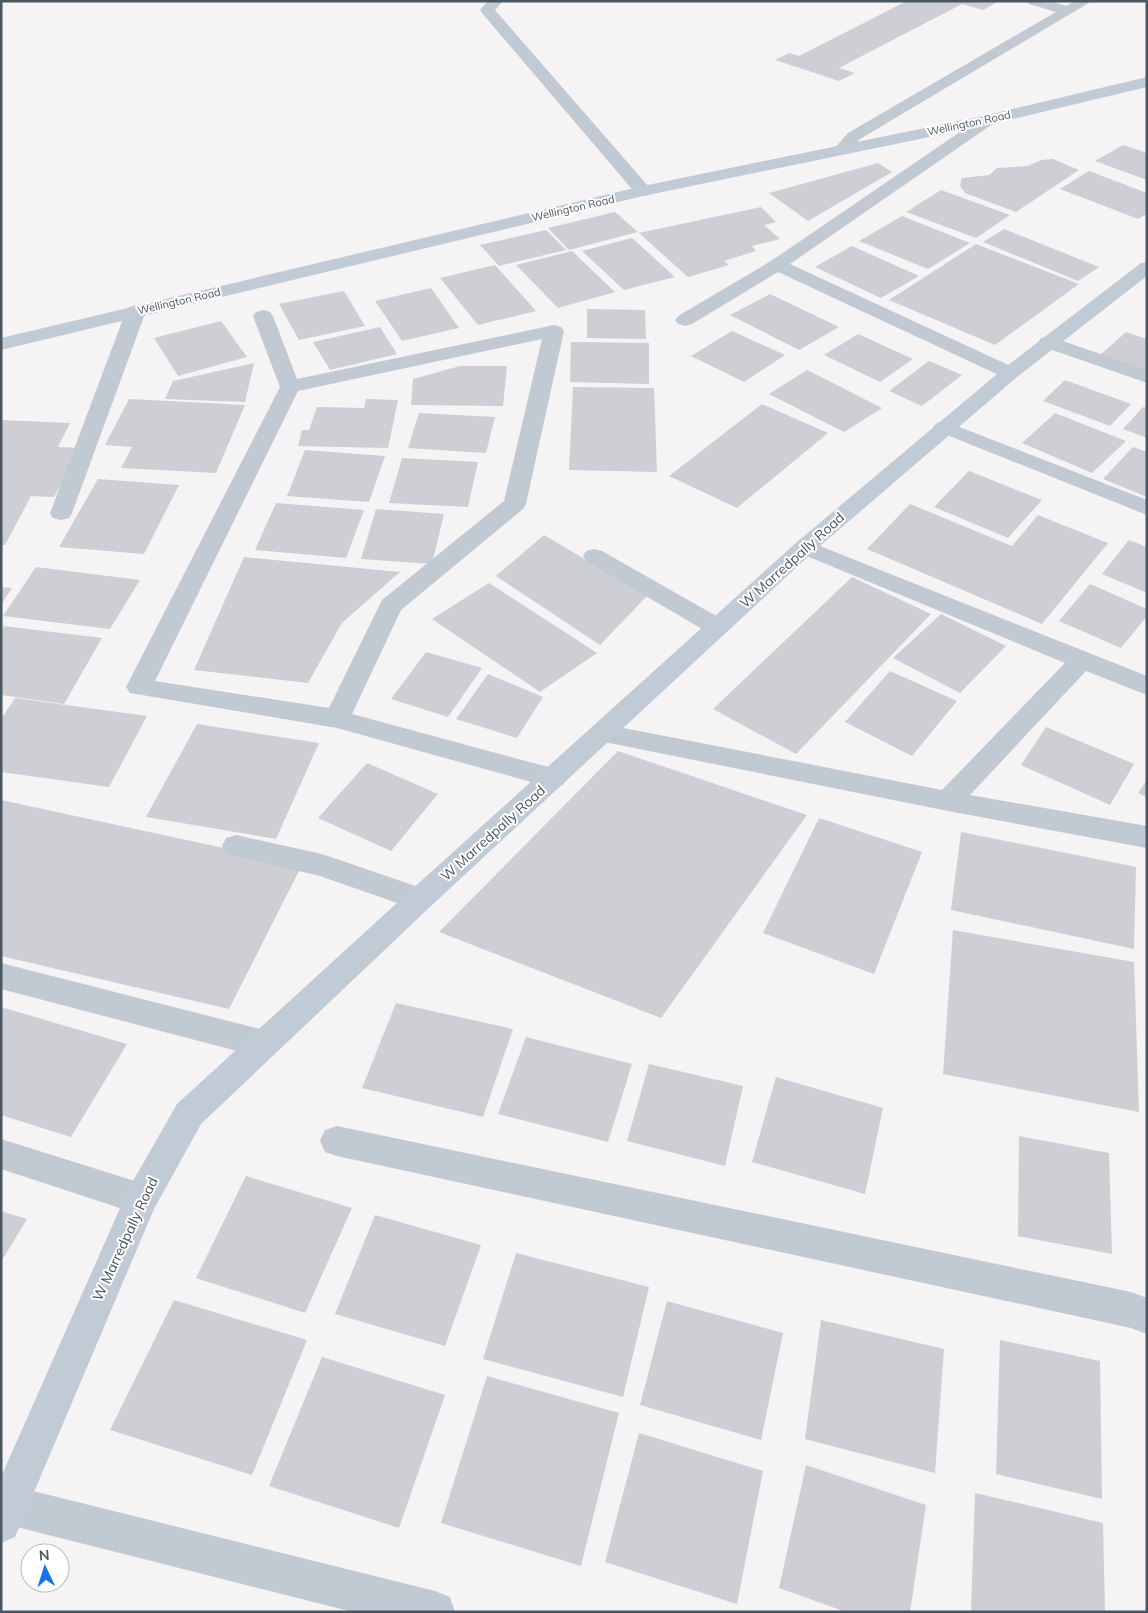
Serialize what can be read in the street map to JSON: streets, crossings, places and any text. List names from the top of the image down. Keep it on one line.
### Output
{"streets":{"main road":["Wellington Road","W Marredpally Road"]},"north":"top"}
